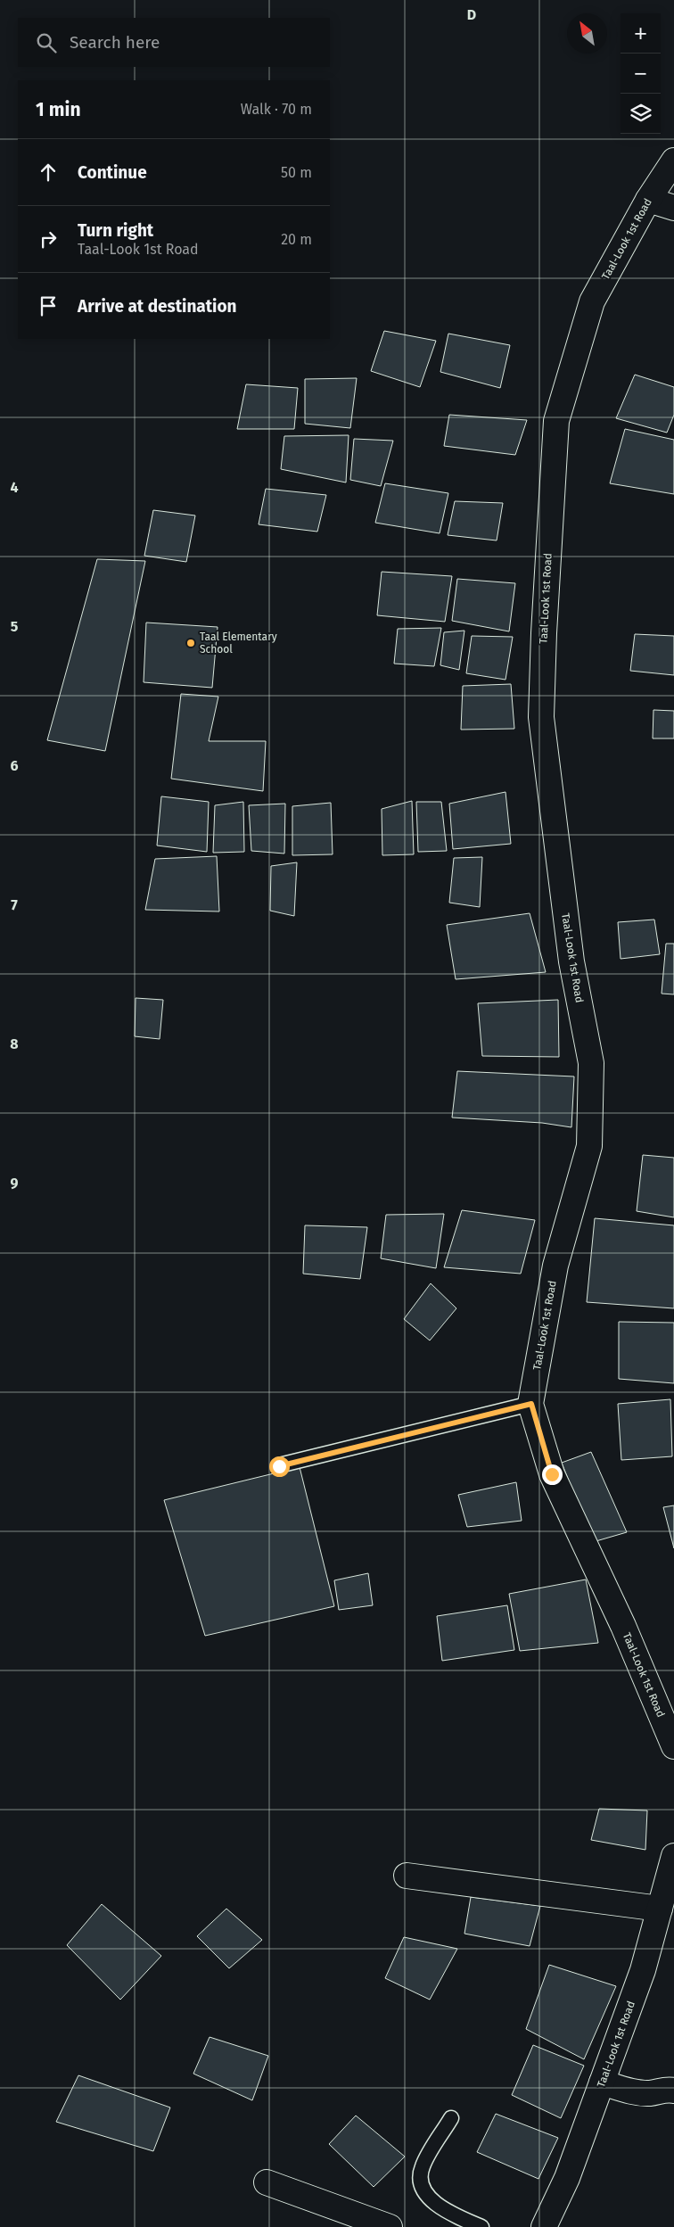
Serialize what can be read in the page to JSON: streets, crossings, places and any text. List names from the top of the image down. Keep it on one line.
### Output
{"streets":{"street":["Taal-Look 1st Road"]},"places":["Taal Elementary School"],"north":"top left","page":{"map_buttons":["+","−"],"search":"Search here","heading":["1 min","Walk · 70 m"],"list":[["Continue","50 m"],["Turn right","Taal-Look 1st Road","20 m"],"Arrive at destination"]},"grid":{"columns":["D"],"rows":["4","5","6","7","8","9"]}}
